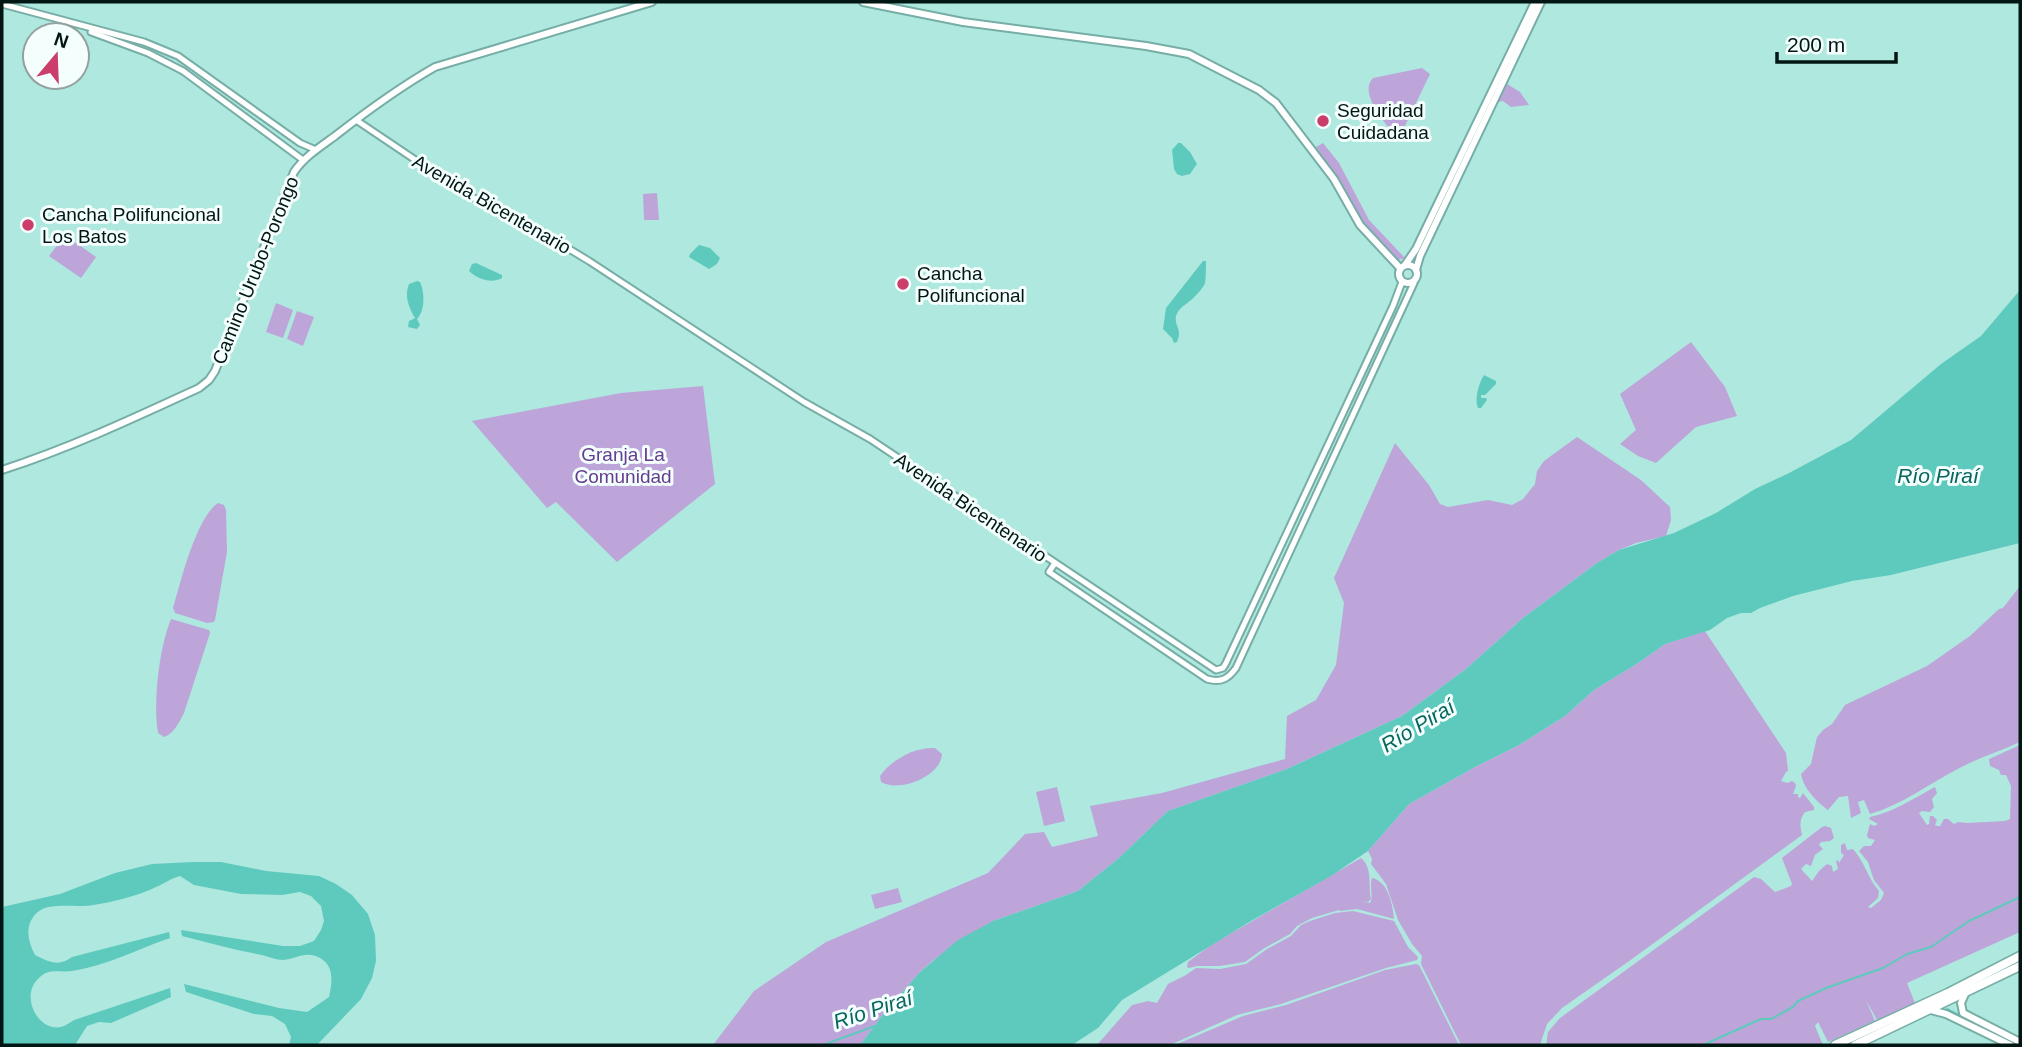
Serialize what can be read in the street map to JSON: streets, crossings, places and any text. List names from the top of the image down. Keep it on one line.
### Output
{"streets":{"main road":["Camino Urubo-Porongo"],"street":["Avenida Bicentenario"]},"crossings":[["Avenida Bicentenario","Camino Urubo-Porongo"]],"water":["Río Piraí"],"parks":["Granja La Comunidad"],"places":["Seguridad Cuidadana","Cancha Polifuncional Los Batos","Cancha Polifuncional"],"scale_bar":"200 m","north":"top"}
